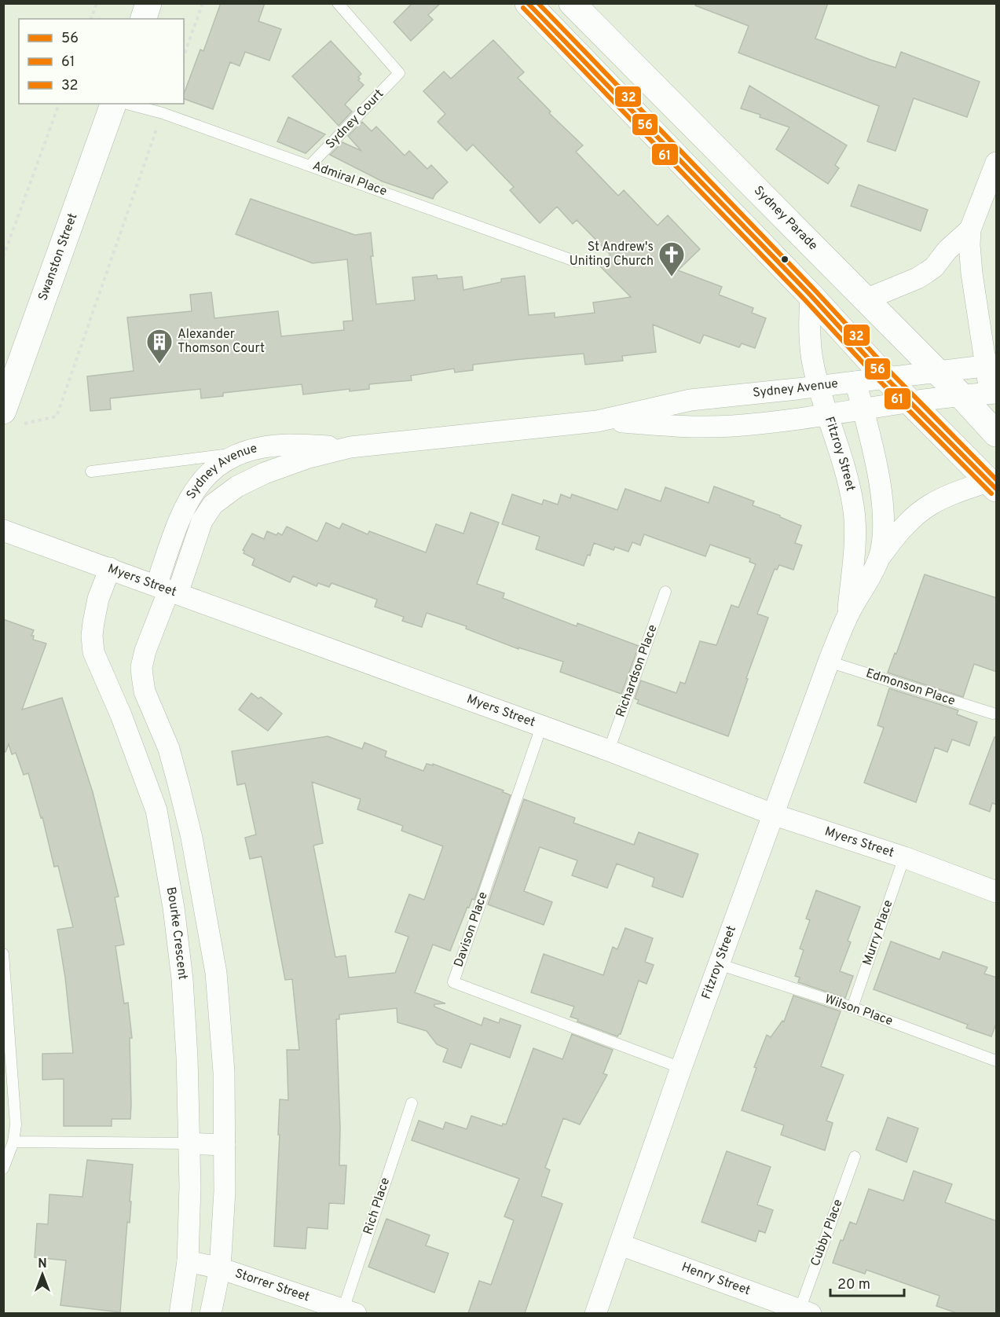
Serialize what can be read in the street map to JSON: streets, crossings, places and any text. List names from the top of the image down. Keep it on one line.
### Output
{"streets":{"street":["Sydney Parade","Swanston Street","Sydney Avenue","Fitzroy Street","Myers Street","Bourke Crescent","Henry Street","Storrer Street"],"lane":["Sydney Court","Admiral Place","Richardson Place","Edmonson Place","Davison Place","Murry Place","Wilson Place","Rich Place","Cubby Place"]},"crossings":[["Sydney Court","Admiral Place"],["Sydney Parade","Sydney Avenue"],["Sydney Avenue","Fitzroy Street"],["Sydney Avenue","Myers Street"],["Fitzroy Street","Myers Street"],["Fitzroy Street","Edmonson Place"],["Fitzroy Street","Davison Place"],["Fitzroy Street","Wilson Place"],["Fitzroy Street","Henry Street"],["Myers Street","Richardson Place"],["Myers Street","Davison Place"],["Myers Street","Bourke Crescent"],["Myers Street","Murry Place"],["Bourke Crescent","Storrer Street"],["Murry Place","Wilson Place"],["Rich Place","Storrer Street"],["Cubby Place","Henry Street"]],"places":{"church":["St Andrew's Uniting Church"],"building":["Alexander Thomson Court"]},"lines":["transit line 56","transit line 32","transit line 61"],"legend":["56","61","32"],"scale_bar":"20 m","north":"top"}
